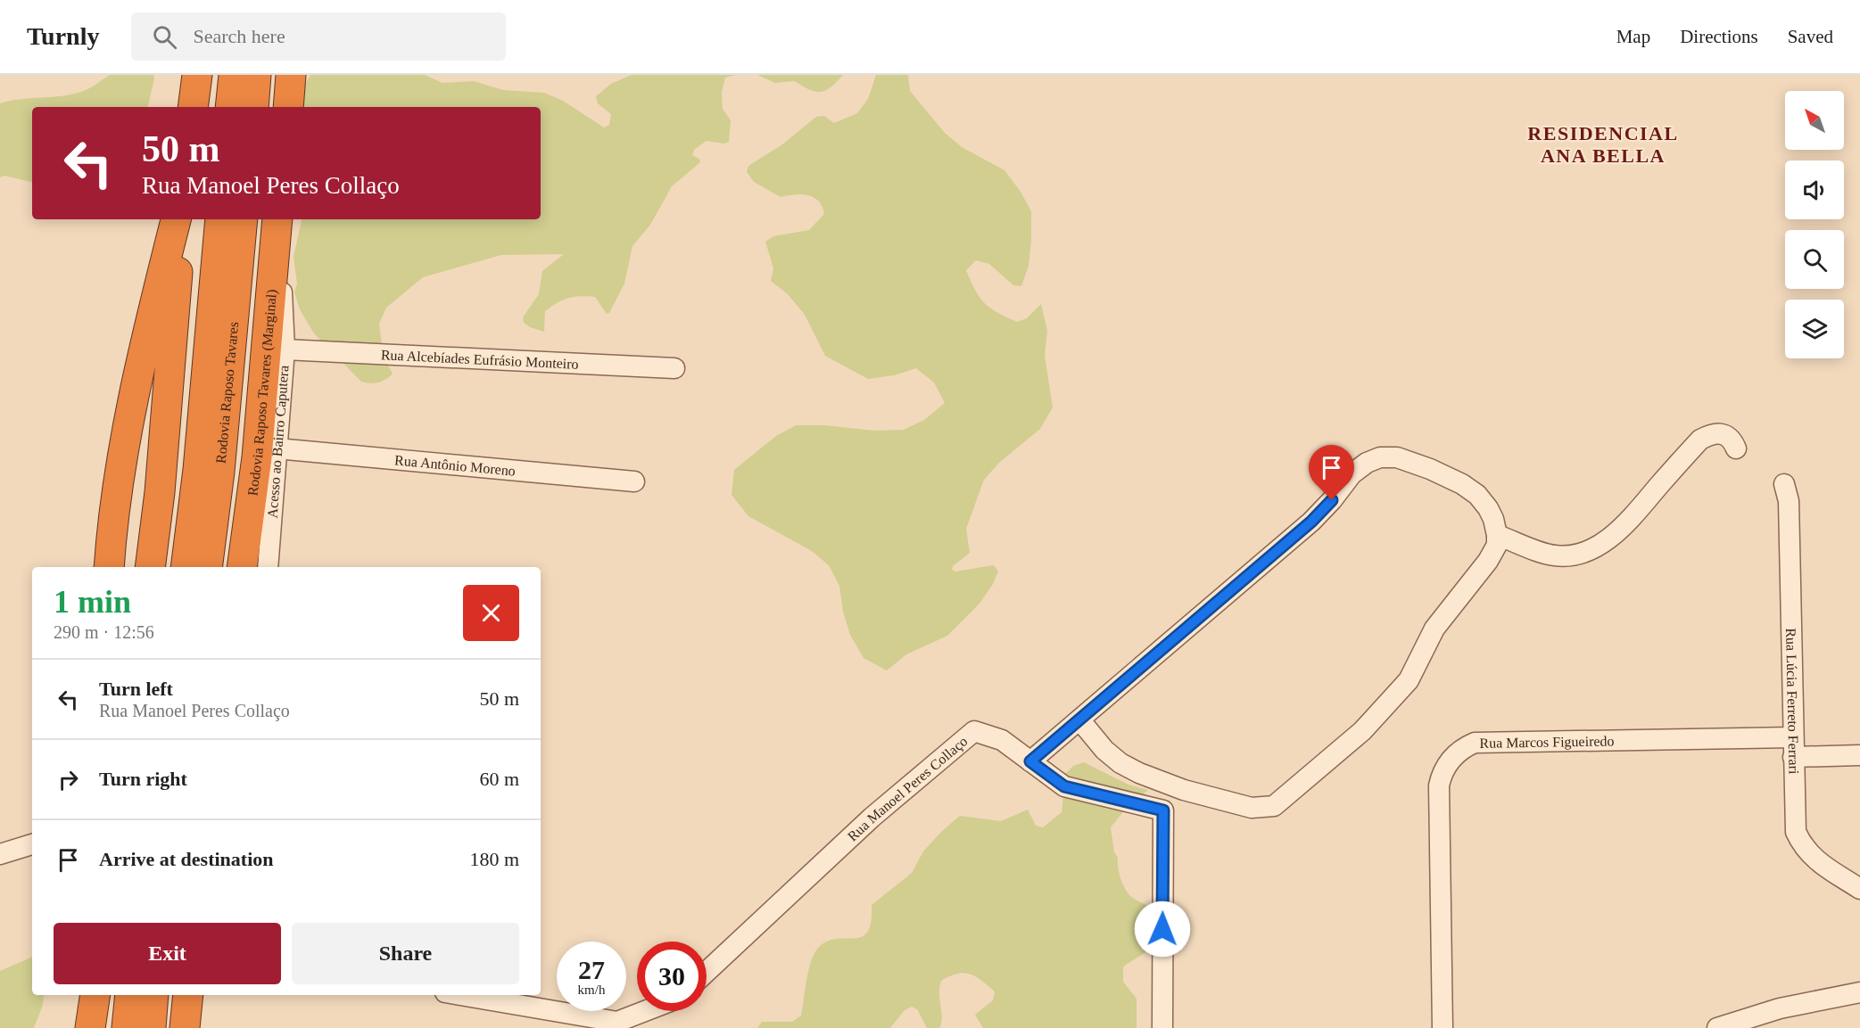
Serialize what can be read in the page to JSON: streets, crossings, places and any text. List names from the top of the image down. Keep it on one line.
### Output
{"streets":{"highway":["Rodovia Raposo Tavares","Rodovia Raposo Tavares (Marginal)"],"street":["Rua Alcebíades Eufrásio Monteiro","Acesso ao Bairro Caputera","Rua Antônio Moreno","Rua Lúcia Ferreto Ferrari","Rua Marcos Figueiredo","Rua Manoel Peres Collaço"]},"crossings":[["Rua Alcebíades Eufrásio Monteiro","Acesso ao Bairro Caputera"],["Acesso ao Bairro Caputera","Rua Antônio Moreno"],["Rua Lúcia Ferreto Ferrari","Rua Marcos Figueiredo"]],"districts":["RESIDENCIAL ANA BELLA"],"north":"top left","page":{"header":"Turnly","search":"Search here","nav":["Map","Directions","Saved"],"turn":["50 m","Rua Manoel Peres Collaço"],"heading":["1 min","290 m · 12:56"],"list":[{"name":"Turn left","note":"Rua Manoel Peres Collaço","value":"50 m"},{"name":"Turn right","value":"60 m"},{"name":"Arrive at destination","value":"180 m"}],"buttons":["Exit","Share"],"speed":"27 km/h","limit":"30"}}
